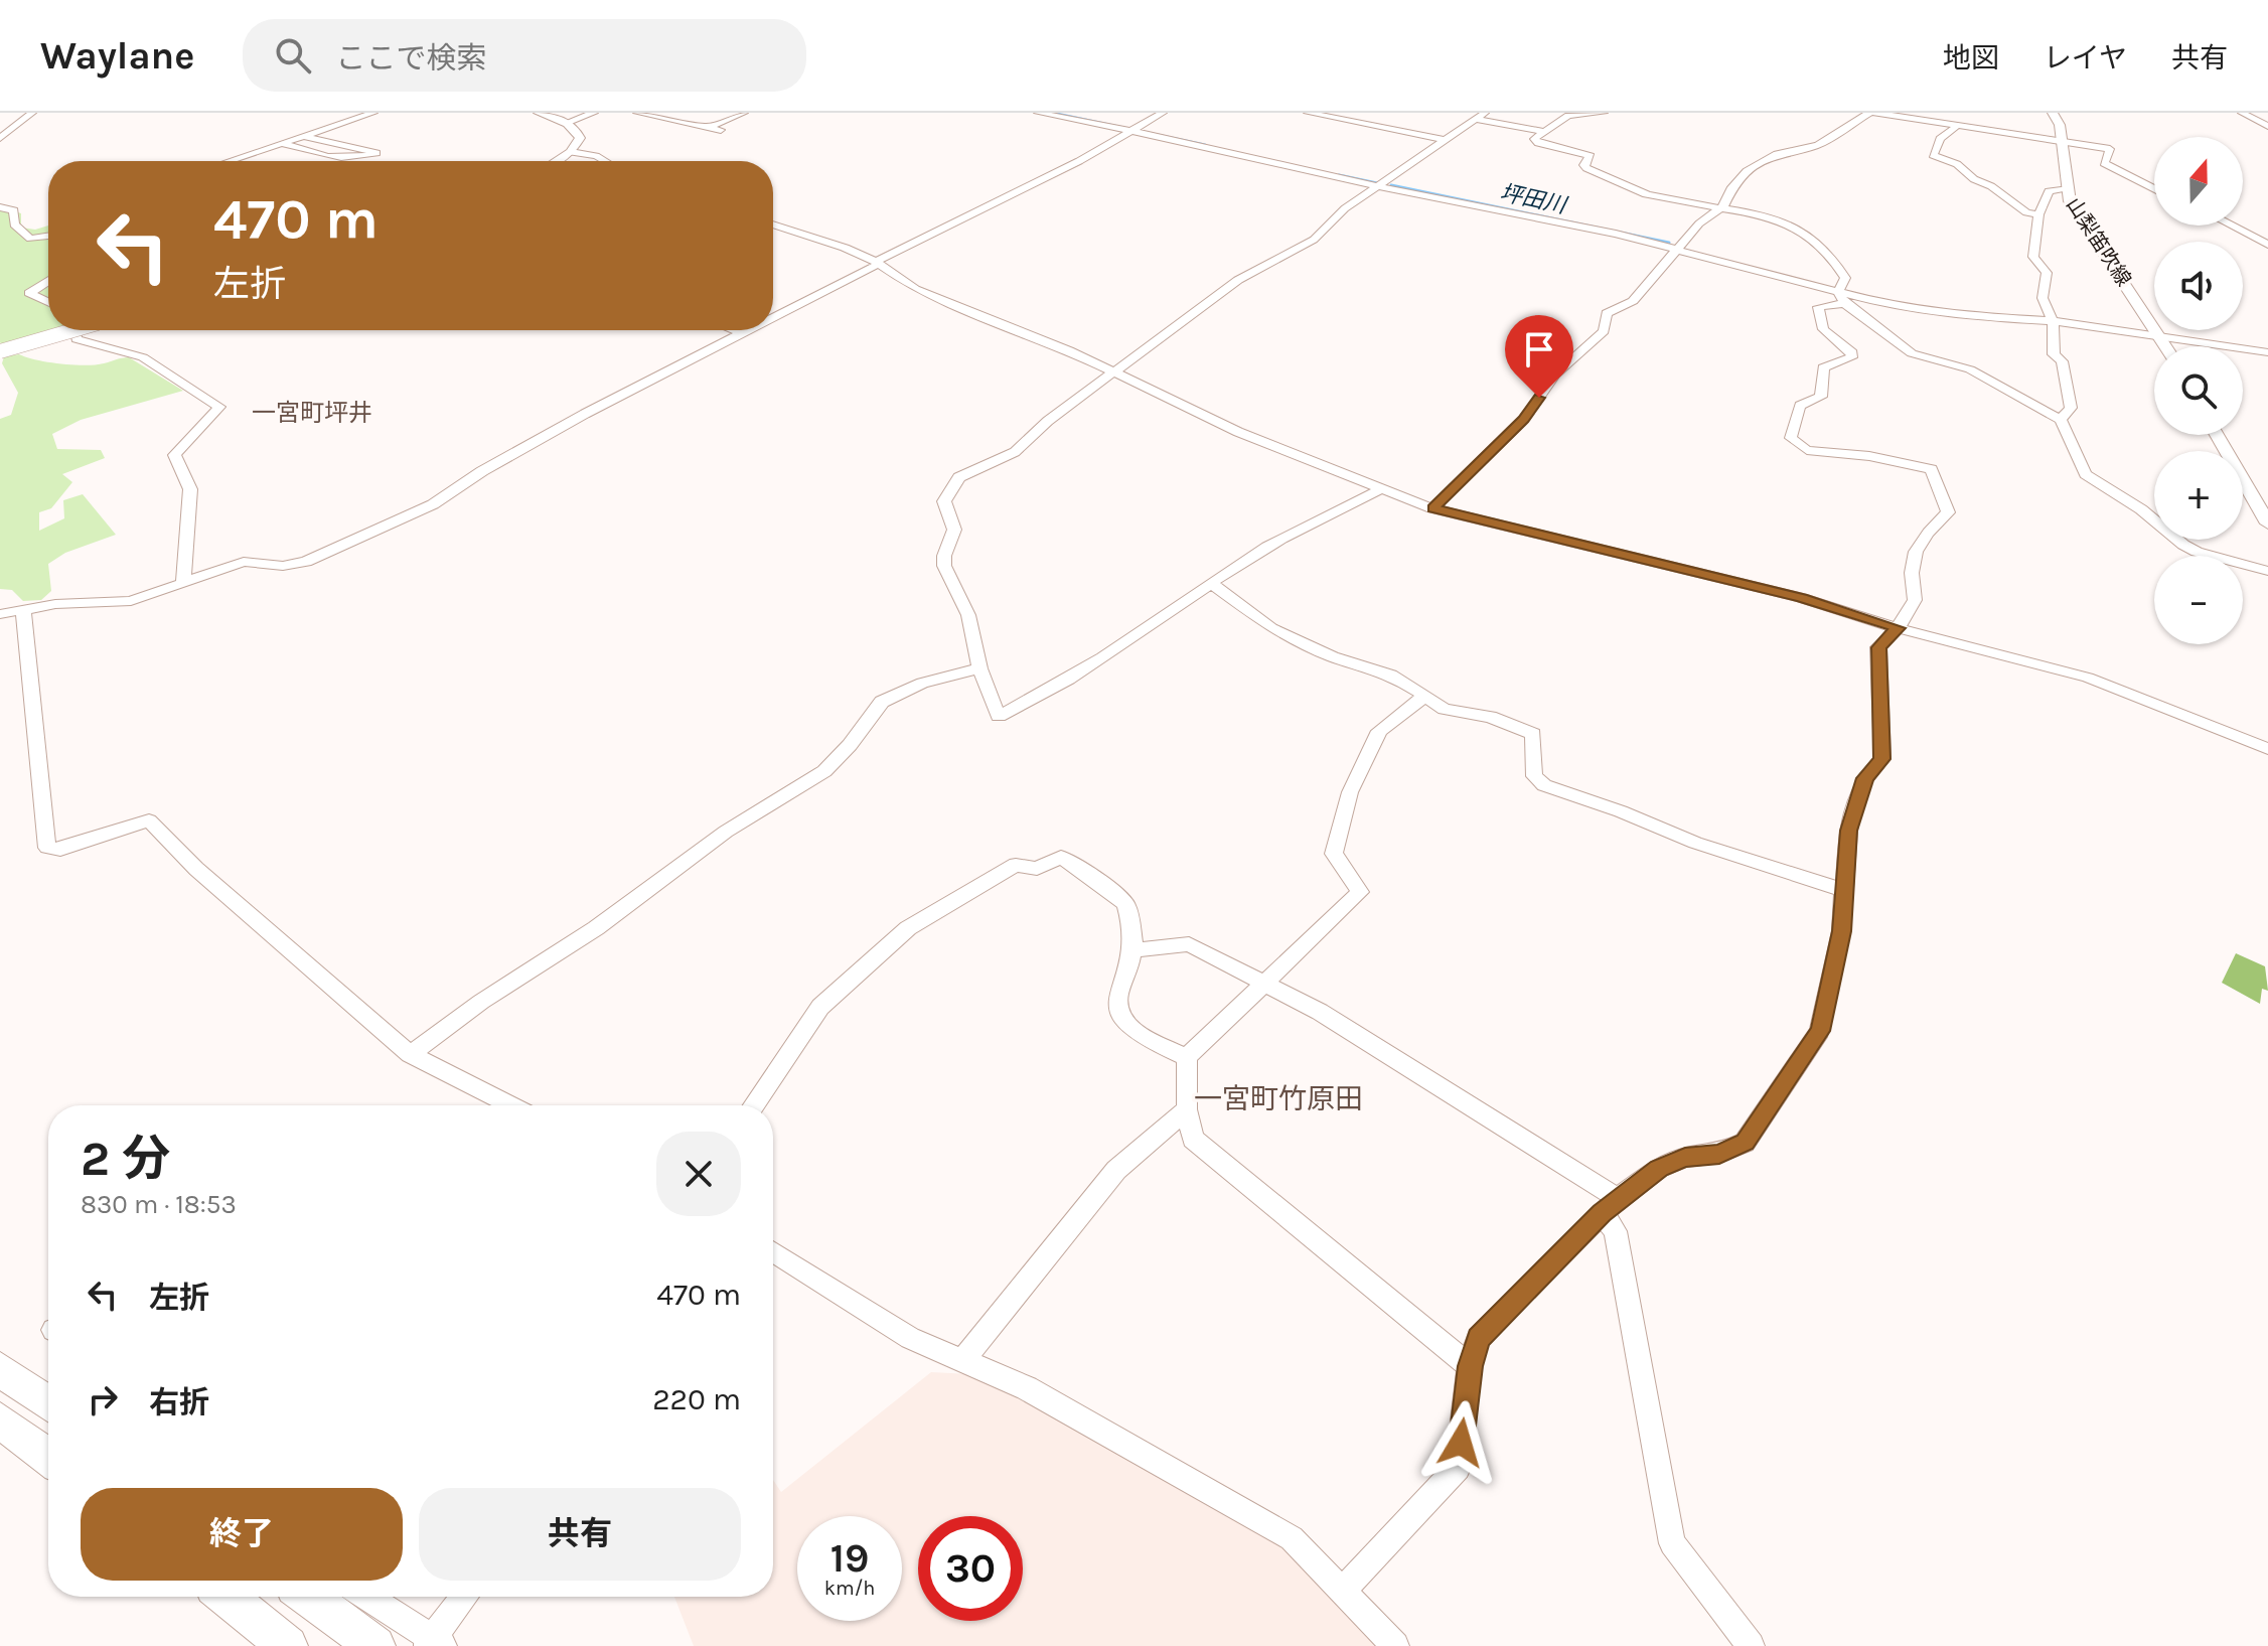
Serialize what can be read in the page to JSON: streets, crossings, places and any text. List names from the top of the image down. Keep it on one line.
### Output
{"streets":{"main road":["山梨笛吹線"]},"districts":["一宮町坪井","一宮町竹原田"],"water":["坪田川"],"north":"top","page":{"header":"Waylane","search":"ここで検索","nav":["地図","レイヤ","共有"],"map_buttons":["+","−"],"turn":["470 m","左折"],"heading":["2 分","830 m · 18:53"],"list":[{"name":"左折","value":"470 m"},{"name":"右折","value":"220 m"}],"buttons":["終了","共有"],"speed":"19 km/h","limit":"30"}}
